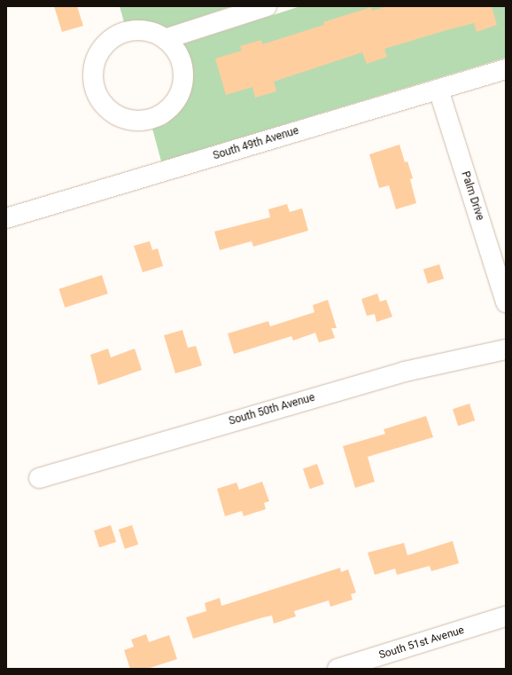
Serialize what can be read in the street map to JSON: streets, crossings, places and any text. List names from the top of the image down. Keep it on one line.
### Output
{"streets":{"street":["South 49th Avenue","Palm Drive","South 50th Avenue","South 51st Avenue"]},"crossings":[["South 49th Avenue","Palm Drive"]]}
